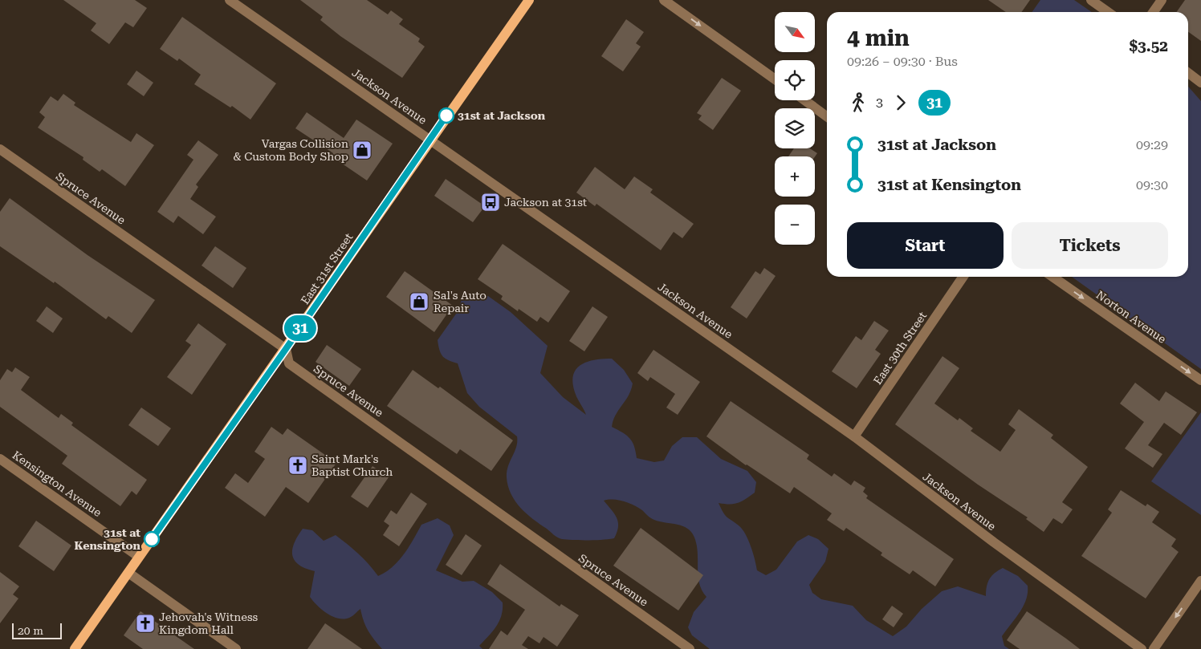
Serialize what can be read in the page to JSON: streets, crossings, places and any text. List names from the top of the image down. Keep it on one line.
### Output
{"streets":{"main road":["East 31st Street"],"street":["Jackson Avenue","Spruce Avenue","Norton Avenue","East 30th Street","Kensington Avenue"]},"crossings":[["Jackson Avenue","East 31st Street"],["Jackson Avenue","East 30th Street"],["Spruce Avenue","East 31st Street"],["East 31st Street","Kensington Avenue"]],"one_way":["Norton Avenue"],"places":{"other":["31st at Jackson","31st at Kensington"],"shop":["Vargas Collision & Custom Body Shop","Sal's Auto Repair"],"bus stop":["Jackson at 31st"],"church":["Saint Mark's Baptist Church","Jehovah's Witness Kingdom Hall"]},"lines":["bus line 31"],"scale_bar":"20 m","north":"bottom right","page":{"on_map":"31","map_buttons":["+","−"],"heading":["4 min","09:26 – 09:30 · Bus","$3.52"],"legs":["3","31"],"list":[{"name":"31st at Jackson","value":"09:29"},{"name":"31st at Kensington","value":"09:30"}],"buttons":["Start","Tickets"],"scale":"20 m"}}
